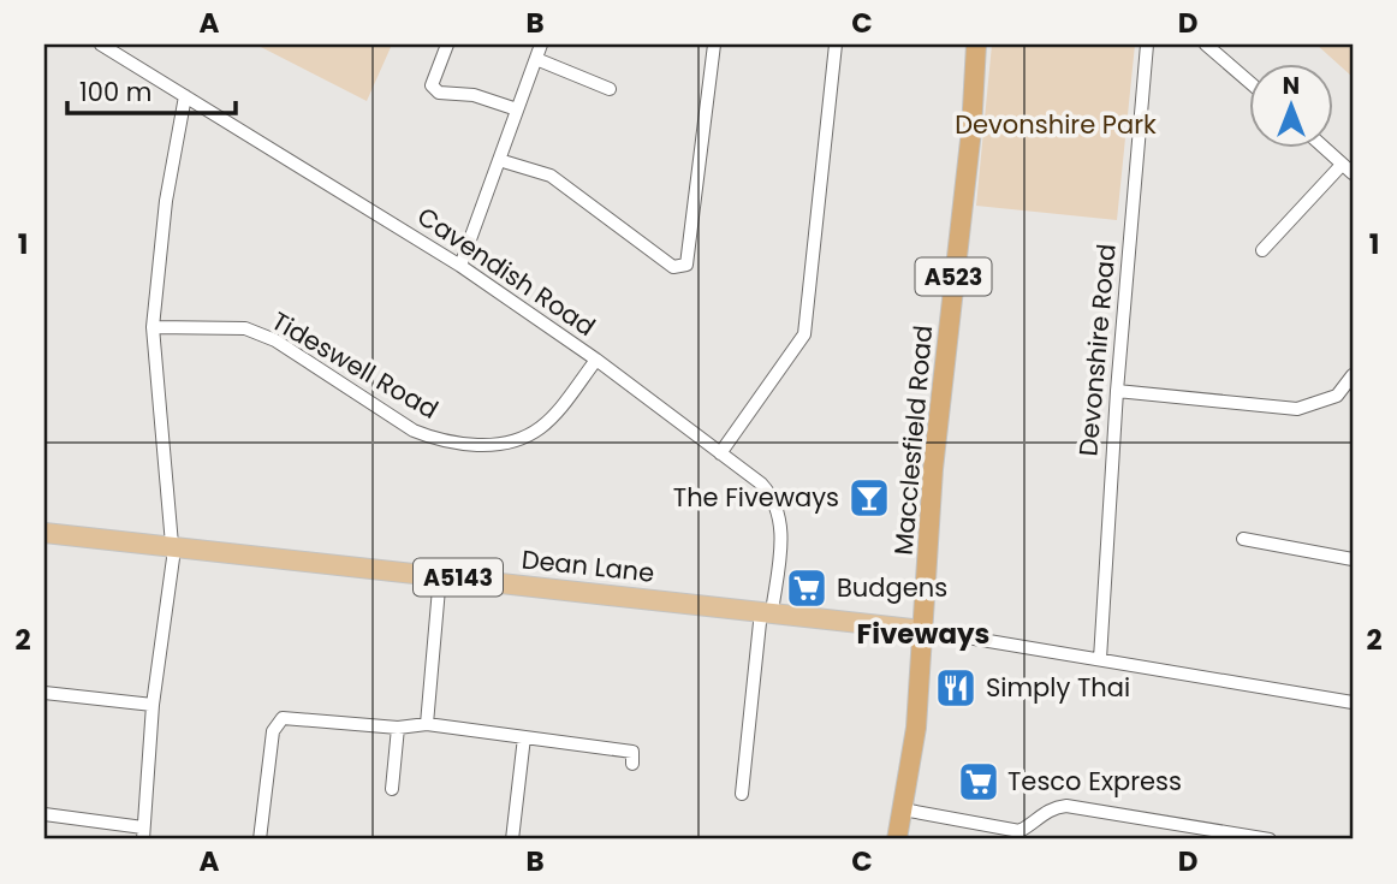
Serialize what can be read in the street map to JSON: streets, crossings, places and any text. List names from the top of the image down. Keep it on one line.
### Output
{"streets":{"highway":["A523","Macclesfield Road"],"main road":["Dean Lane","A5143"],"street":["Cavendish Road","Devonshire Road","Tideswell Road"]},"crossings":[["Cavendish Road","Tideswell Road"],["Cavendish Road","Dean Lane"],["Macclesfield Road","Dean Lane"]],"districts":["Fiveways"],"parks":["Devonshire Park"],"places":{"bar":["The Fiveways"],"supermarket":["Budgens","Tesco Express"],"restaurant":["Simply Thai"]},"scale_bar":"100 m","north":"top","grid":{"columns":["A","B","C","D"],"rows":["1","2"]}}
